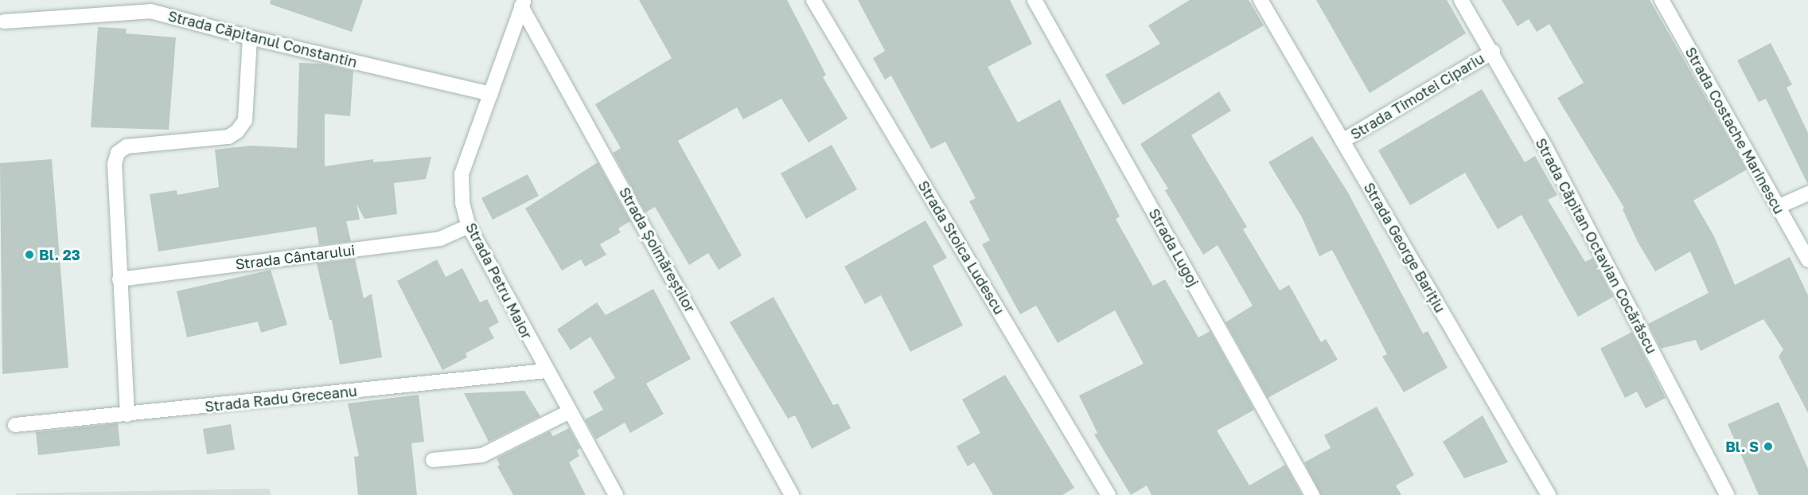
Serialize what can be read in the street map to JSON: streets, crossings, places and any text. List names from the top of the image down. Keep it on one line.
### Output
{"streets":{"street":["Strada Căpitanul Constantin","Strada Timotei Cipariu","Strada Costache Marinescu","Strada Căpitan Octavian Cocărăscu","Strada Stoica Ludescu","Strada Lugoj","Strada George Barițiu","Strada Șoimăreștilor","Strada Cântarului","Strada Petru Maior","Strada Radu Greceanu"]},"crossings":[["Strada Căpitanul Constantin","Strada Petru Maior"],["Strada Timotei Cipariu","Strada Căpitan Octavian Cocărăscu"],["Strada Timotei Cipariu","Strada George Barițiu"],["Strada Șoimăreștilor","Strada Petru Maior"],["Strada Cântarului","Strada Petru Maior"],["Strada Petru Maior","Strada Radu Greceanu"]],"places":["Bl. 23","Bl. S"]}
